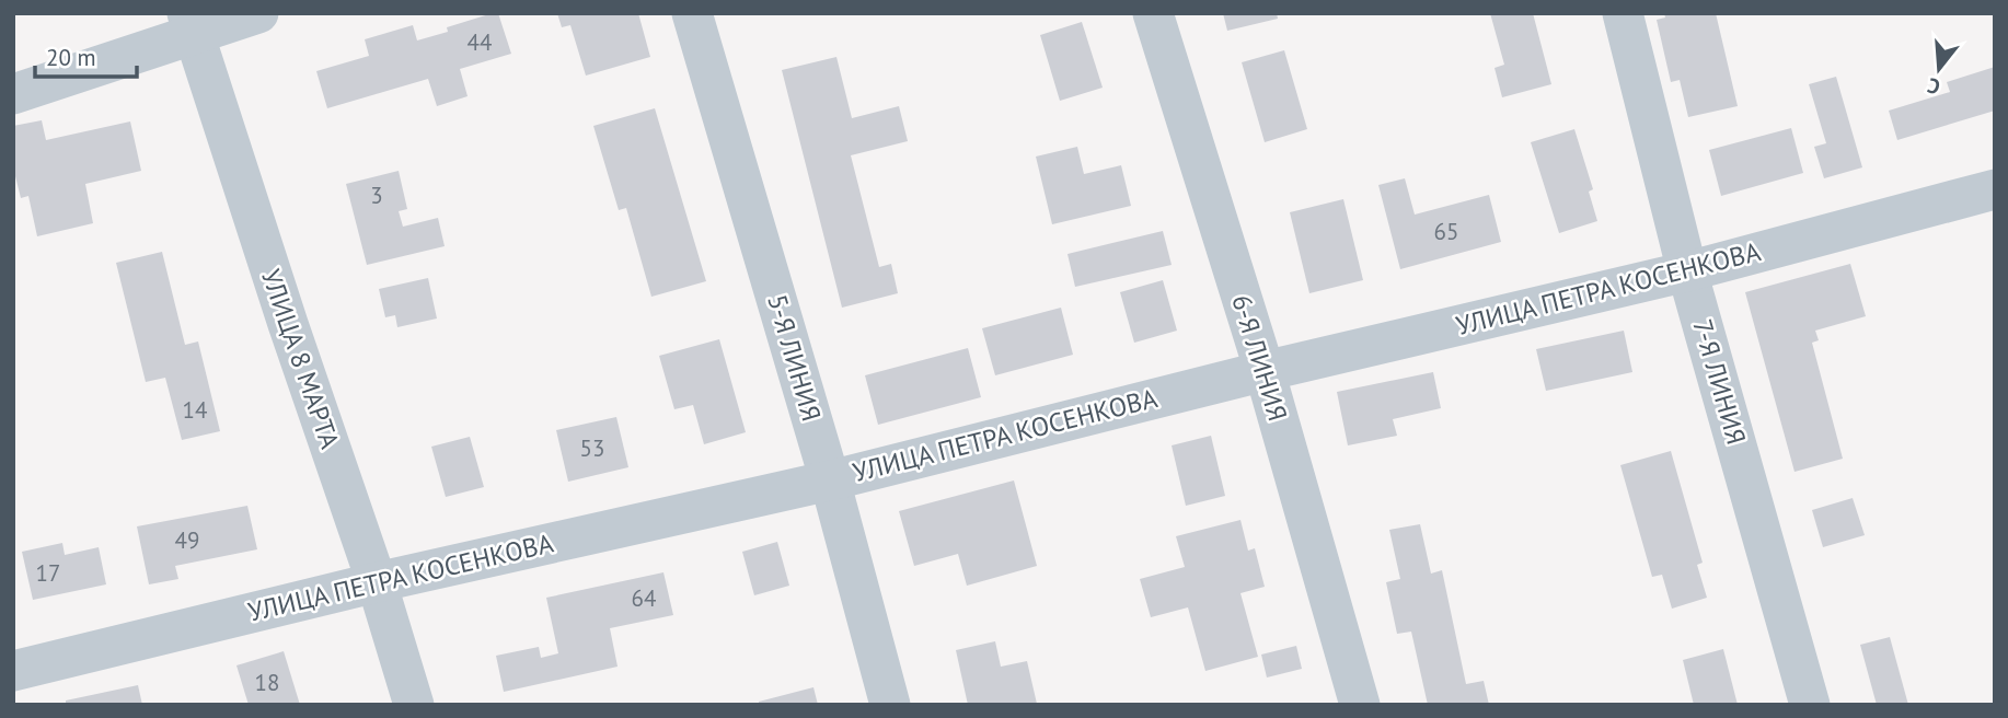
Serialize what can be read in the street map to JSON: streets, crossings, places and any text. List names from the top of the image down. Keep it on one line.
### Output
{"streets":{"street":["УЛИЦА ПЕТРА КОСЕНКОВА","5-Я ЛИНИЯ","6-Я ЛИНИЯ","УЛИЦА 8 МАРТА","7-Я ЛИНИЯ"]},"crossings":[["УЛИЦА ПЕТРА КОСЕНКОВА","5-Я ЛИНИЯ"],["УЛИЦА ПЕТРА КОСЕНКОВА","6-Я ЛИНИЯ"],["УЛИЦА ПЕТРА КОСЕНКОВА","УЛИЦА 8 МАРТА"],["УЛИЦА ПЕТРА КОСЕНКОВА","7-Я ЛИНИЯ"]],"house_numbers":["44","3","65","14","53","49","17","64","18"],"scale_bar":"20 m","north":"bottom"}
